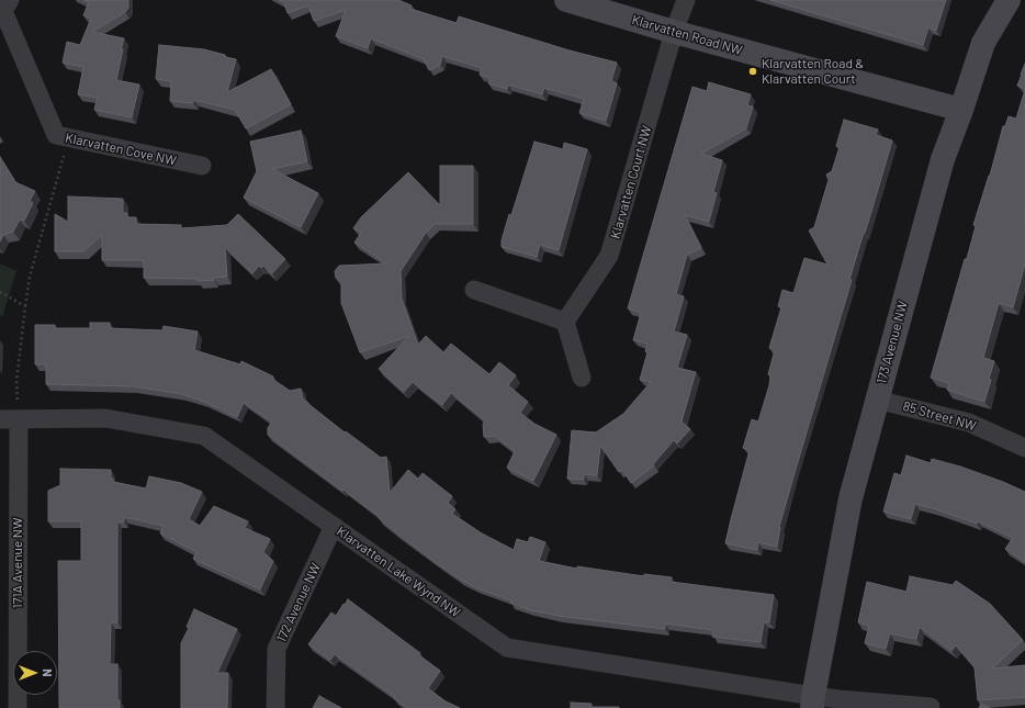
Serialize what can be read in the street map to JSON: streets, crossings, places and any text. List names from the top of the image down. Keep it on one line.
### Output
{"streets":{"street":["Klarvatten Road NW","Klarvatten Cove NW","Klarvatten Court NW","173 Avenue NW","85 Street NW","171A Avenue NW","Klarvatten Lake Wynd NW","172 Avenue NW"]},"crossings":[["Klarvatten Road NW","Klarvatten Court NW"],["Klarvatten Road NW","173 Avenue NW"],["173 Avenue NW","85 Street NW"],["173 Avenue NW","Klarvatten Lake Wynd NW"],["171A Avenue NW","Klarvatten Lake Wynd NW"],["Klarvatten Lake Wynd NW","172 Avenue NW"]],"places":["Klarvatten Road & Klarvatten Court"],"north":"right"}
